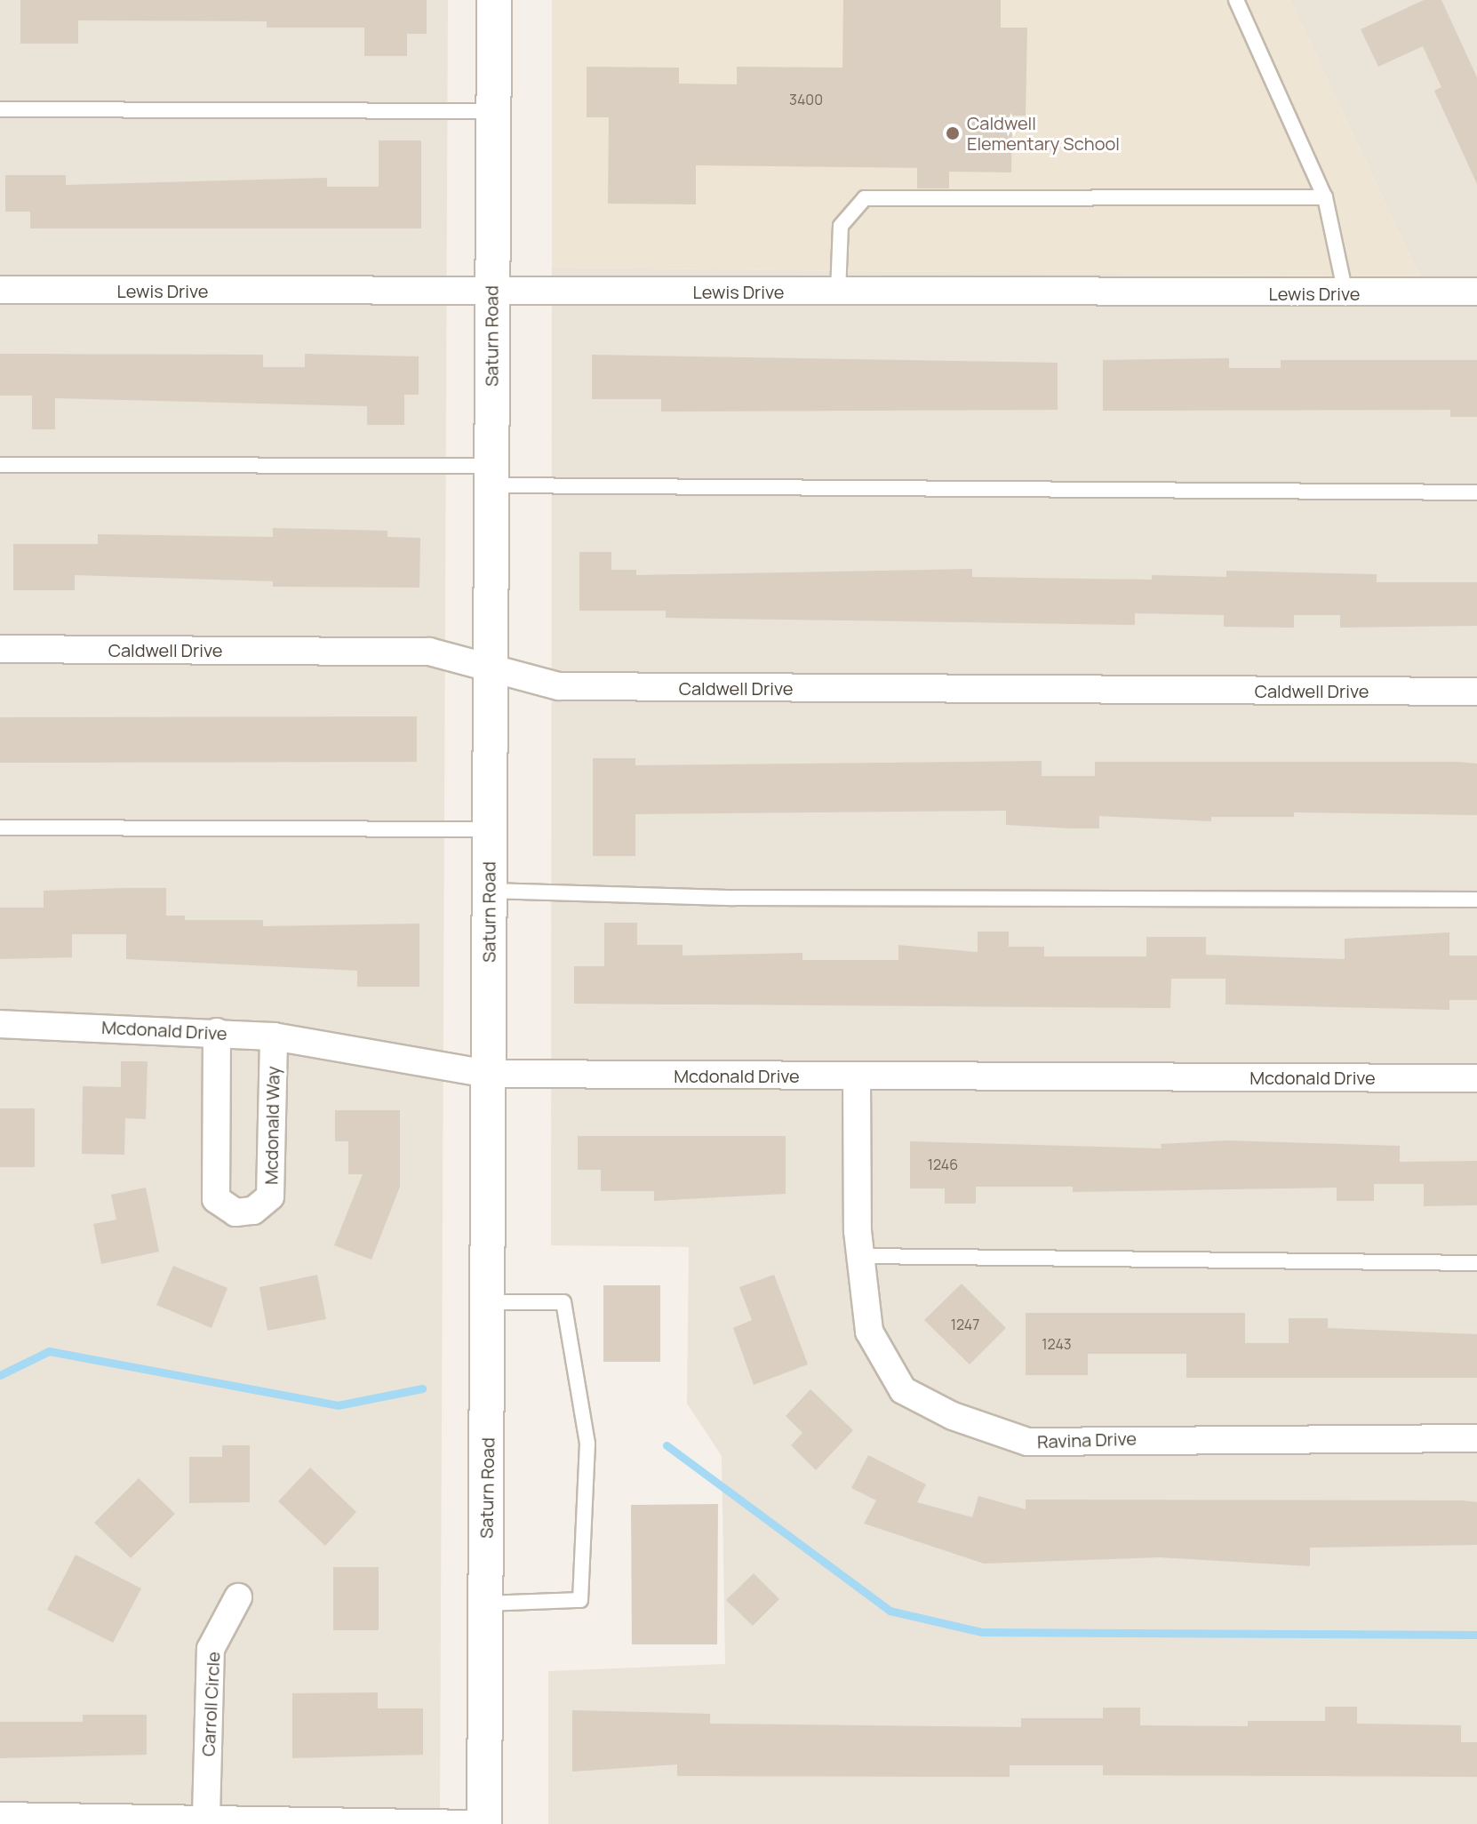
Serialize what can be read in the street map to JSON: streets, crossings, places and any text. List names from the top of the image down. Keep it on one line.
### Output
{"streets":{"street":["Lewis Drive","Saturn Road","Caldwell Drive","Mcdonald Drive","Mcdonald Way","Ravina Drive","Carroll Circle"]},"crossings":[["Lewis Drive","Saturn Road"],["Saturn Road","Caldwell Drive"],["Saturn Road","Mcdonald Drive"],["Mcdonald Drive","Mcdonald Way"],["Mcdonald Drive","Ravina Drive"]],"places":["Caldwell Elementary School"],"house_numbers":["3400","1246","1247","1243"]}
